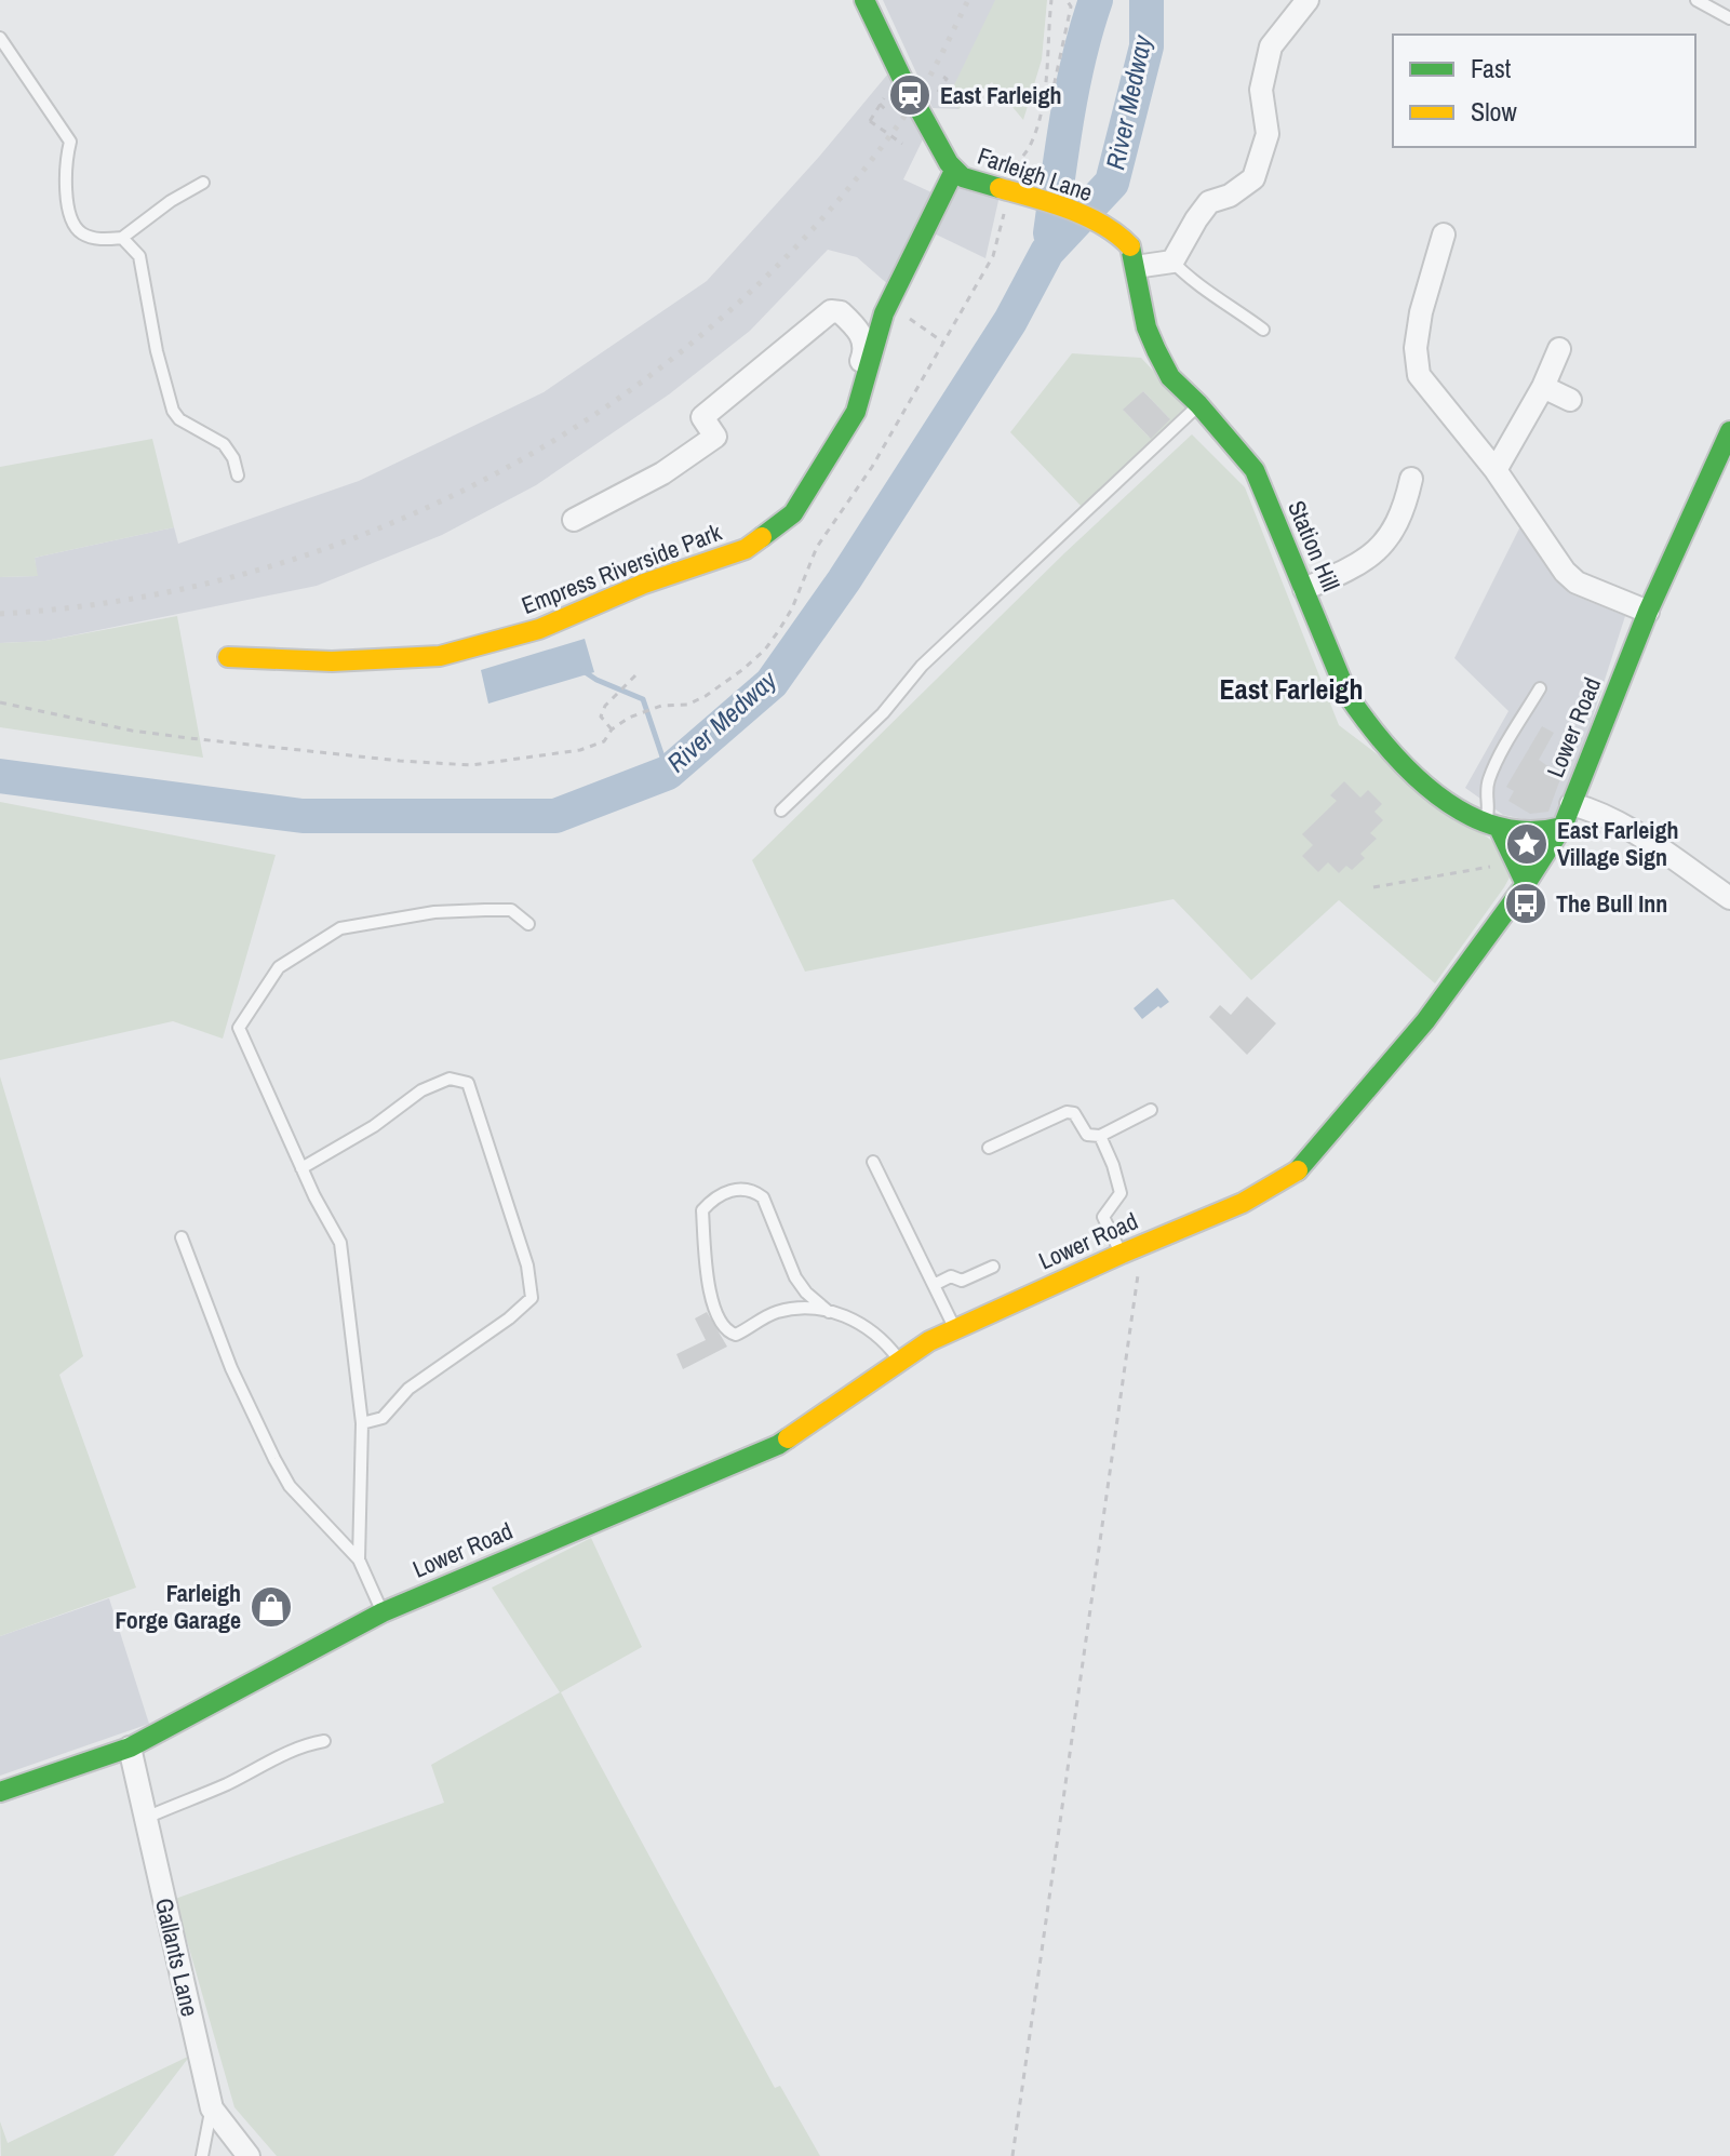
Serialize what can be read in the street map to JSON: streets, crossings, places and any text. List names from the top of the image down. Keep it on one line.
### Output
{"streets":{"main road":["Farleigh Lane","Station Hill","Empress Riverside Park","Lower Road"],"street":["Gallants Lane"]},"crossings":[["Farleigh Lane","Station Hill"],["Farleigh Lane","Empress Riverside Park"],["Station Hill","Lower Road"],["Lower Road","Gallants Lane"]],"districts":["East Farleigh"],"water":["River Medway"],"places":{"station":["East Farleigh"],"place":["East Farleigh Village Sign"],"bus stop":["The Bull Inn"],"shop":["Farleigh Forge Garage"]},"legend":["Fast","Slow"]}
